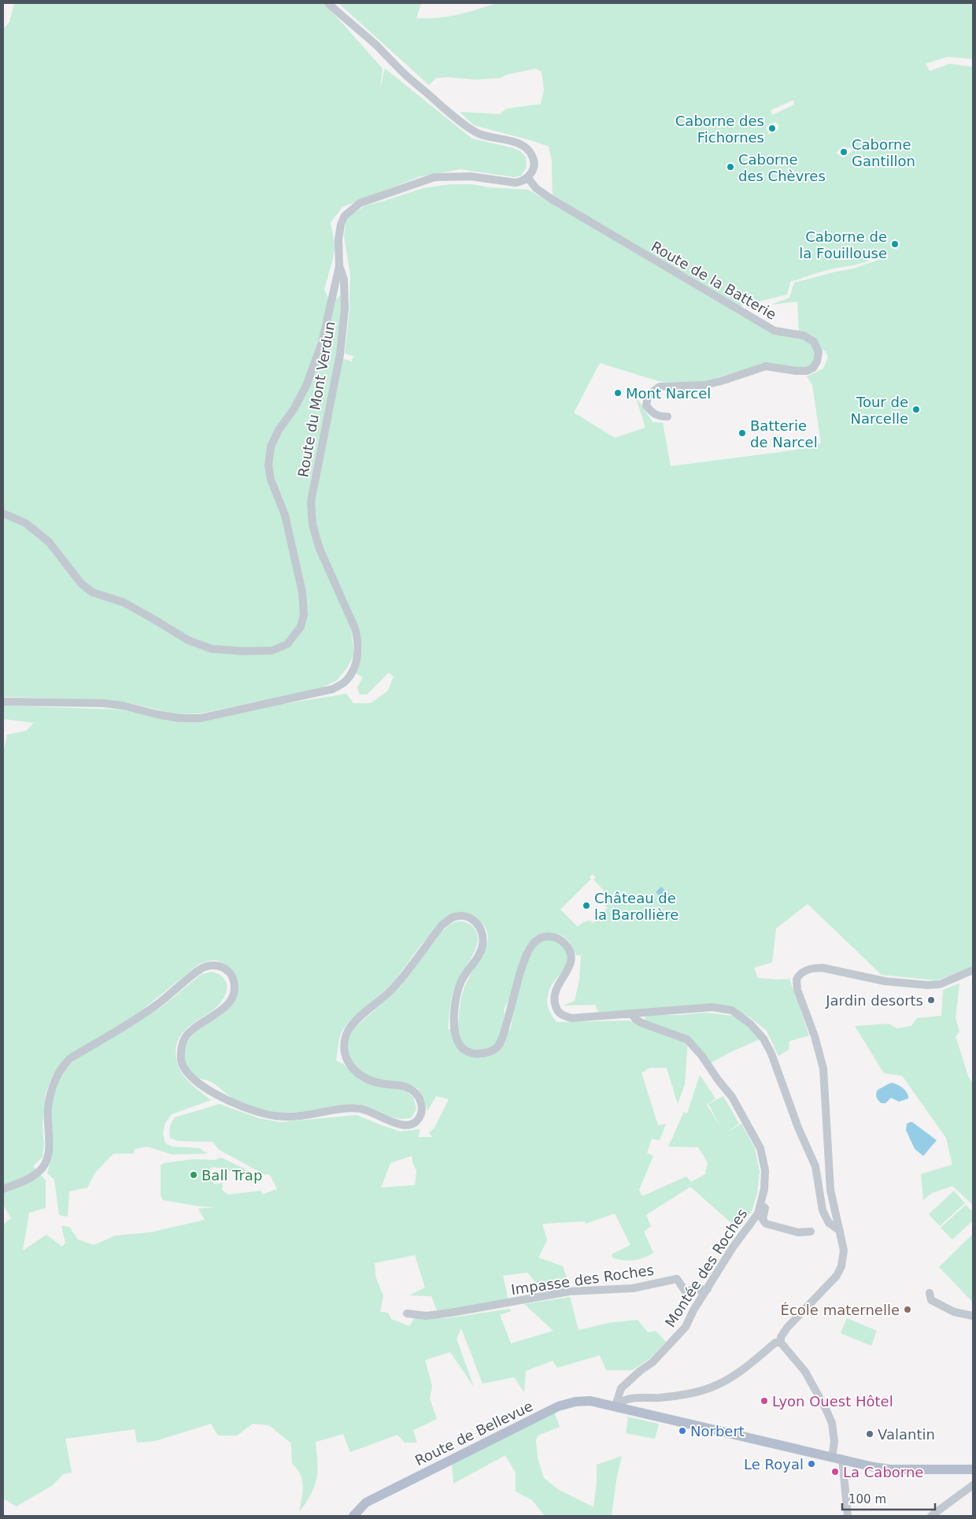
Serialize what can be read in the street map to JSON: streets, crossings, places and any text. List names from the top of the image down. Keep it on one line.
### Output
{"streets":{"main road":["Route de Bellevue"],"street":["Route de la Batterie","Route du Mont Verdun","Montée des Roches","Impasse des Roches"]},"crossings":[["Route de la Batterie","Route du Mont Verdun"],["Montée des Roches","Impasse des Roches"],["Montée des Roches","Route de Bellevue"]],"places":["Caborne des Fichornes","Caborne Gantillon","Caborne des Chèvres","Caborne de la Fouillouse","Mont Narcel","Tour de Narcelle","Batterie de Narcel","Château de la Barollière","Jardin desorts","Ball Trap","École maternelle","Lyon Ouest Hôtel","Norbert","Valantin","Le Royal","La Caborne"],"scale_bar":"100 m"}
